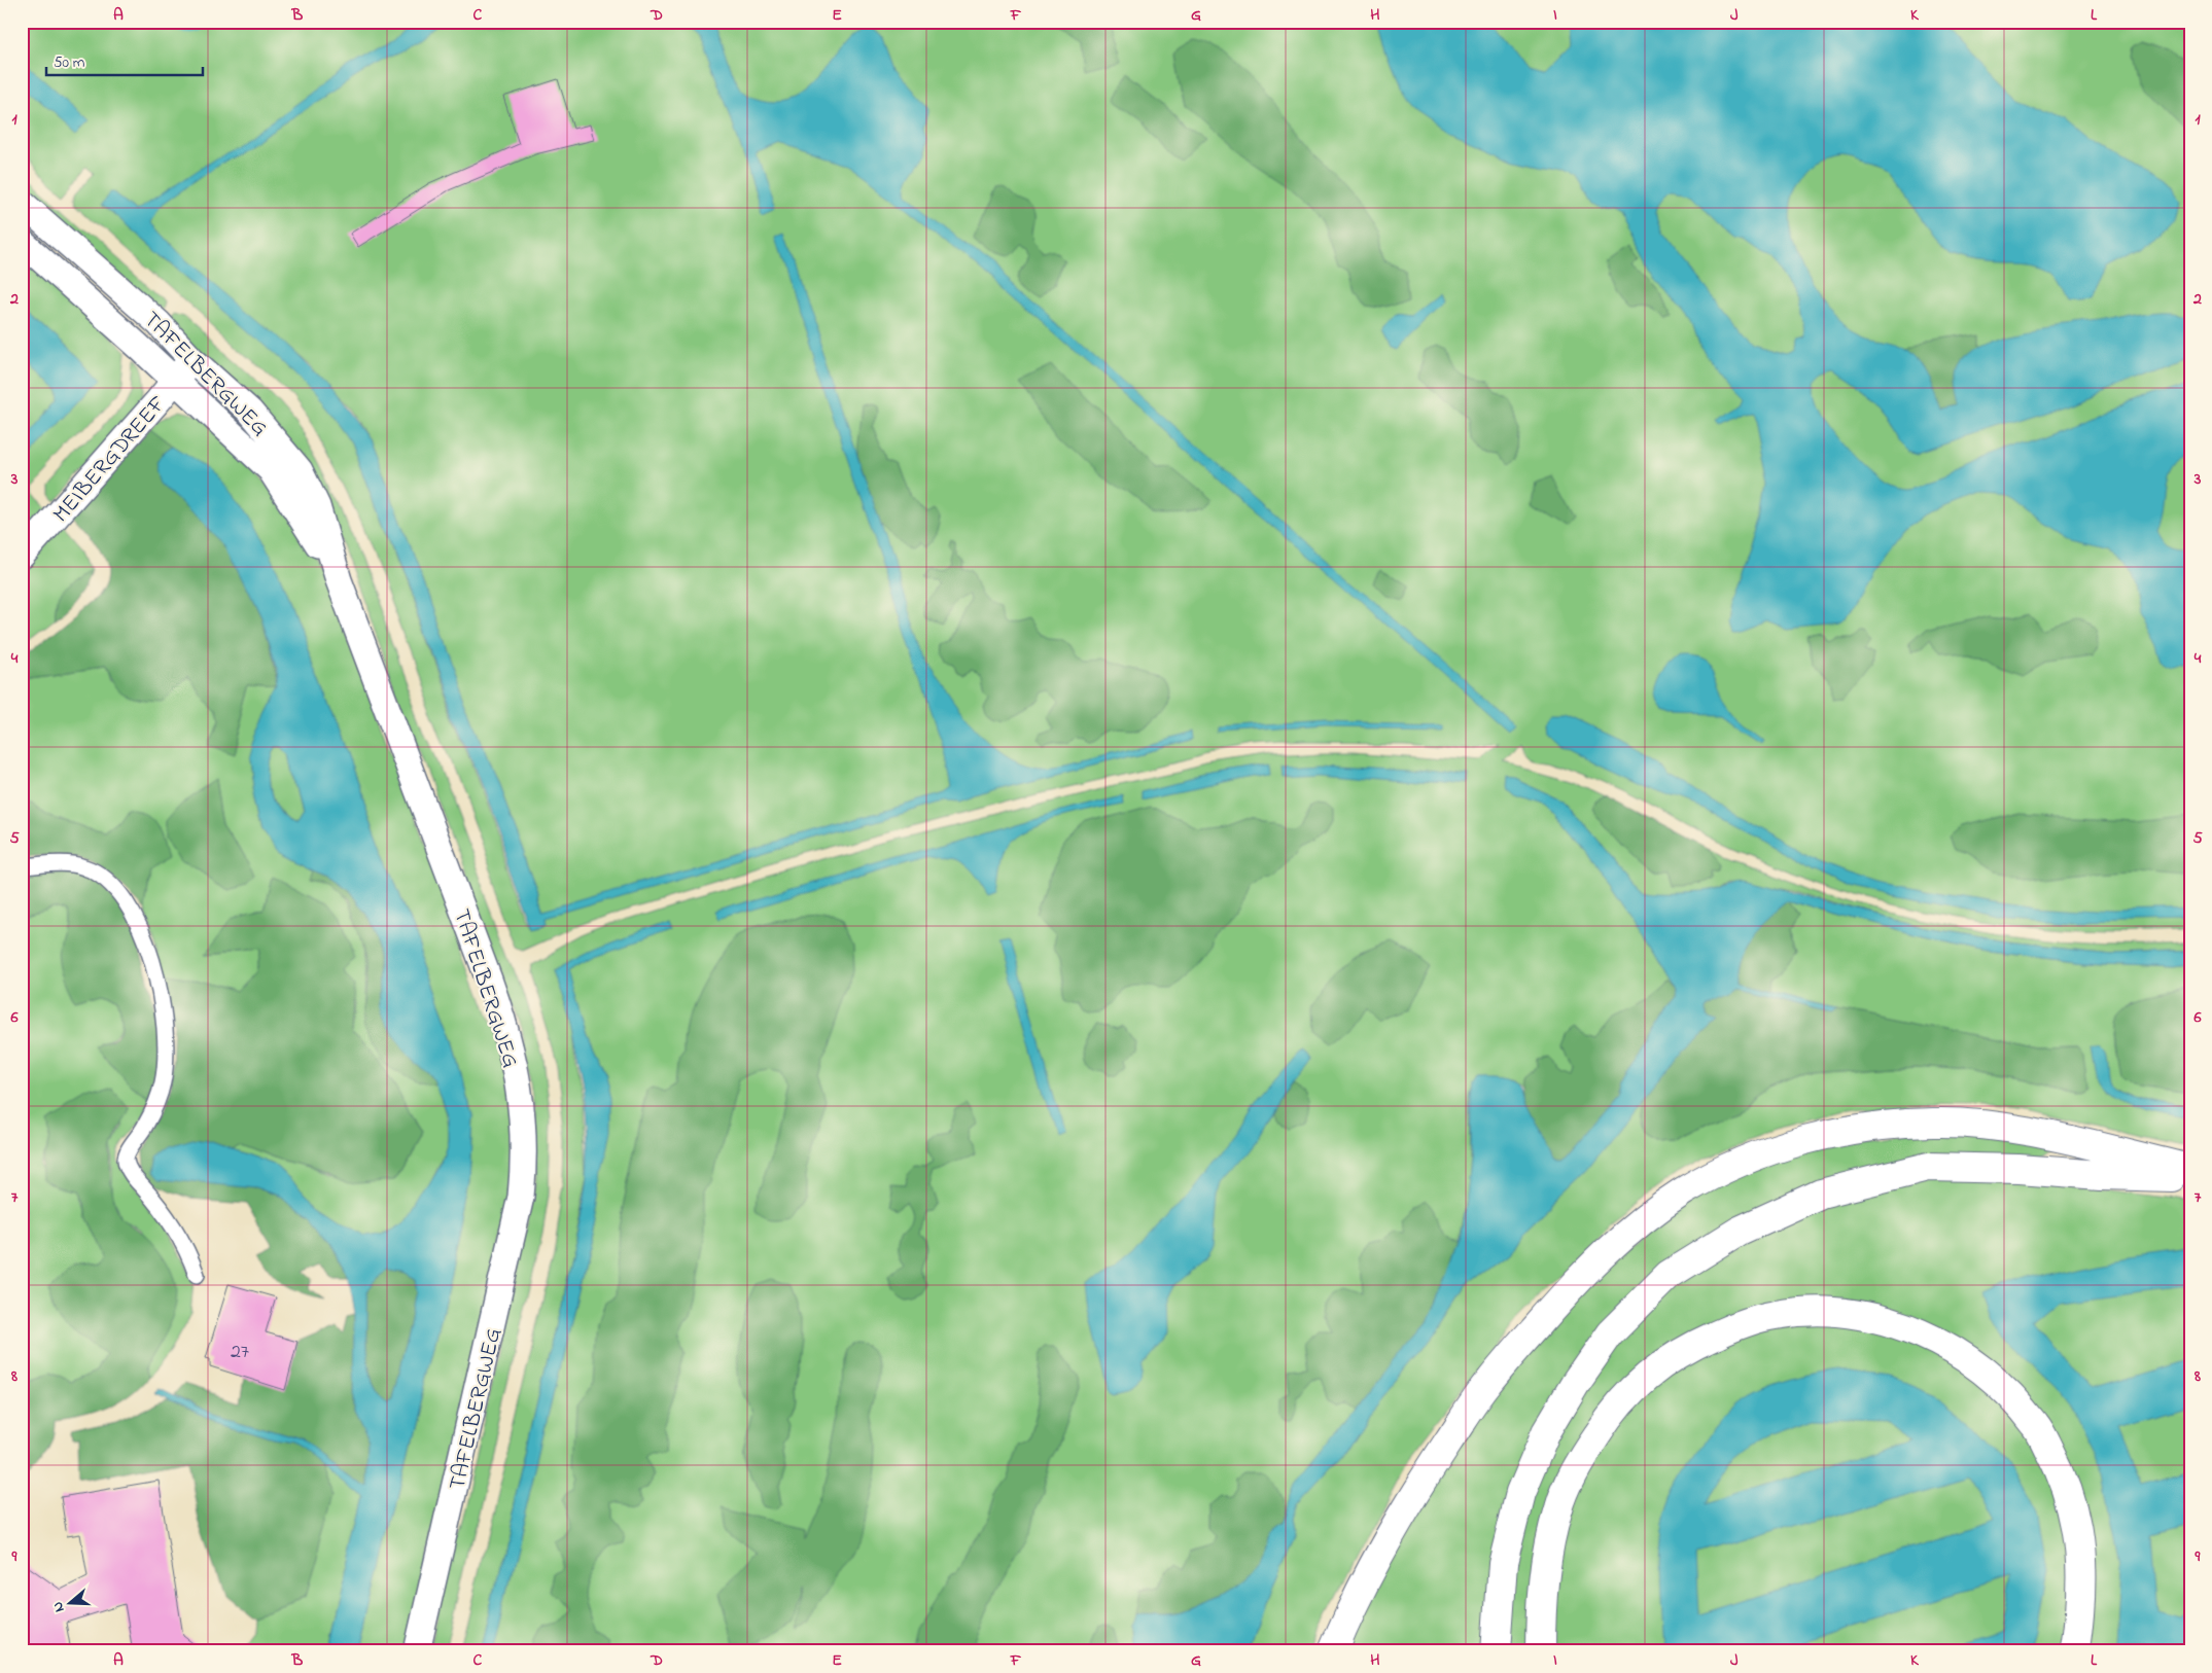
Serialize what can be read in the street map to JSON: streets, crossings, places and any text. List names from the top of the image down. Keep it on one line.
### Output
{"streets":{"street":["TAFELBERGWEG","MEIBERGDREEF"]},"crossings":[["TAFELBERGWEG","MEIBERGDREEF"]],"house_numbers":["27"],"scale_bar":"50 m","north":"left","grid":{"columns":["A","B","C","D","E","F","G","H","I","J","K","L"],"rows":["1","2","3","4","5","6","7","8","9"]}}
